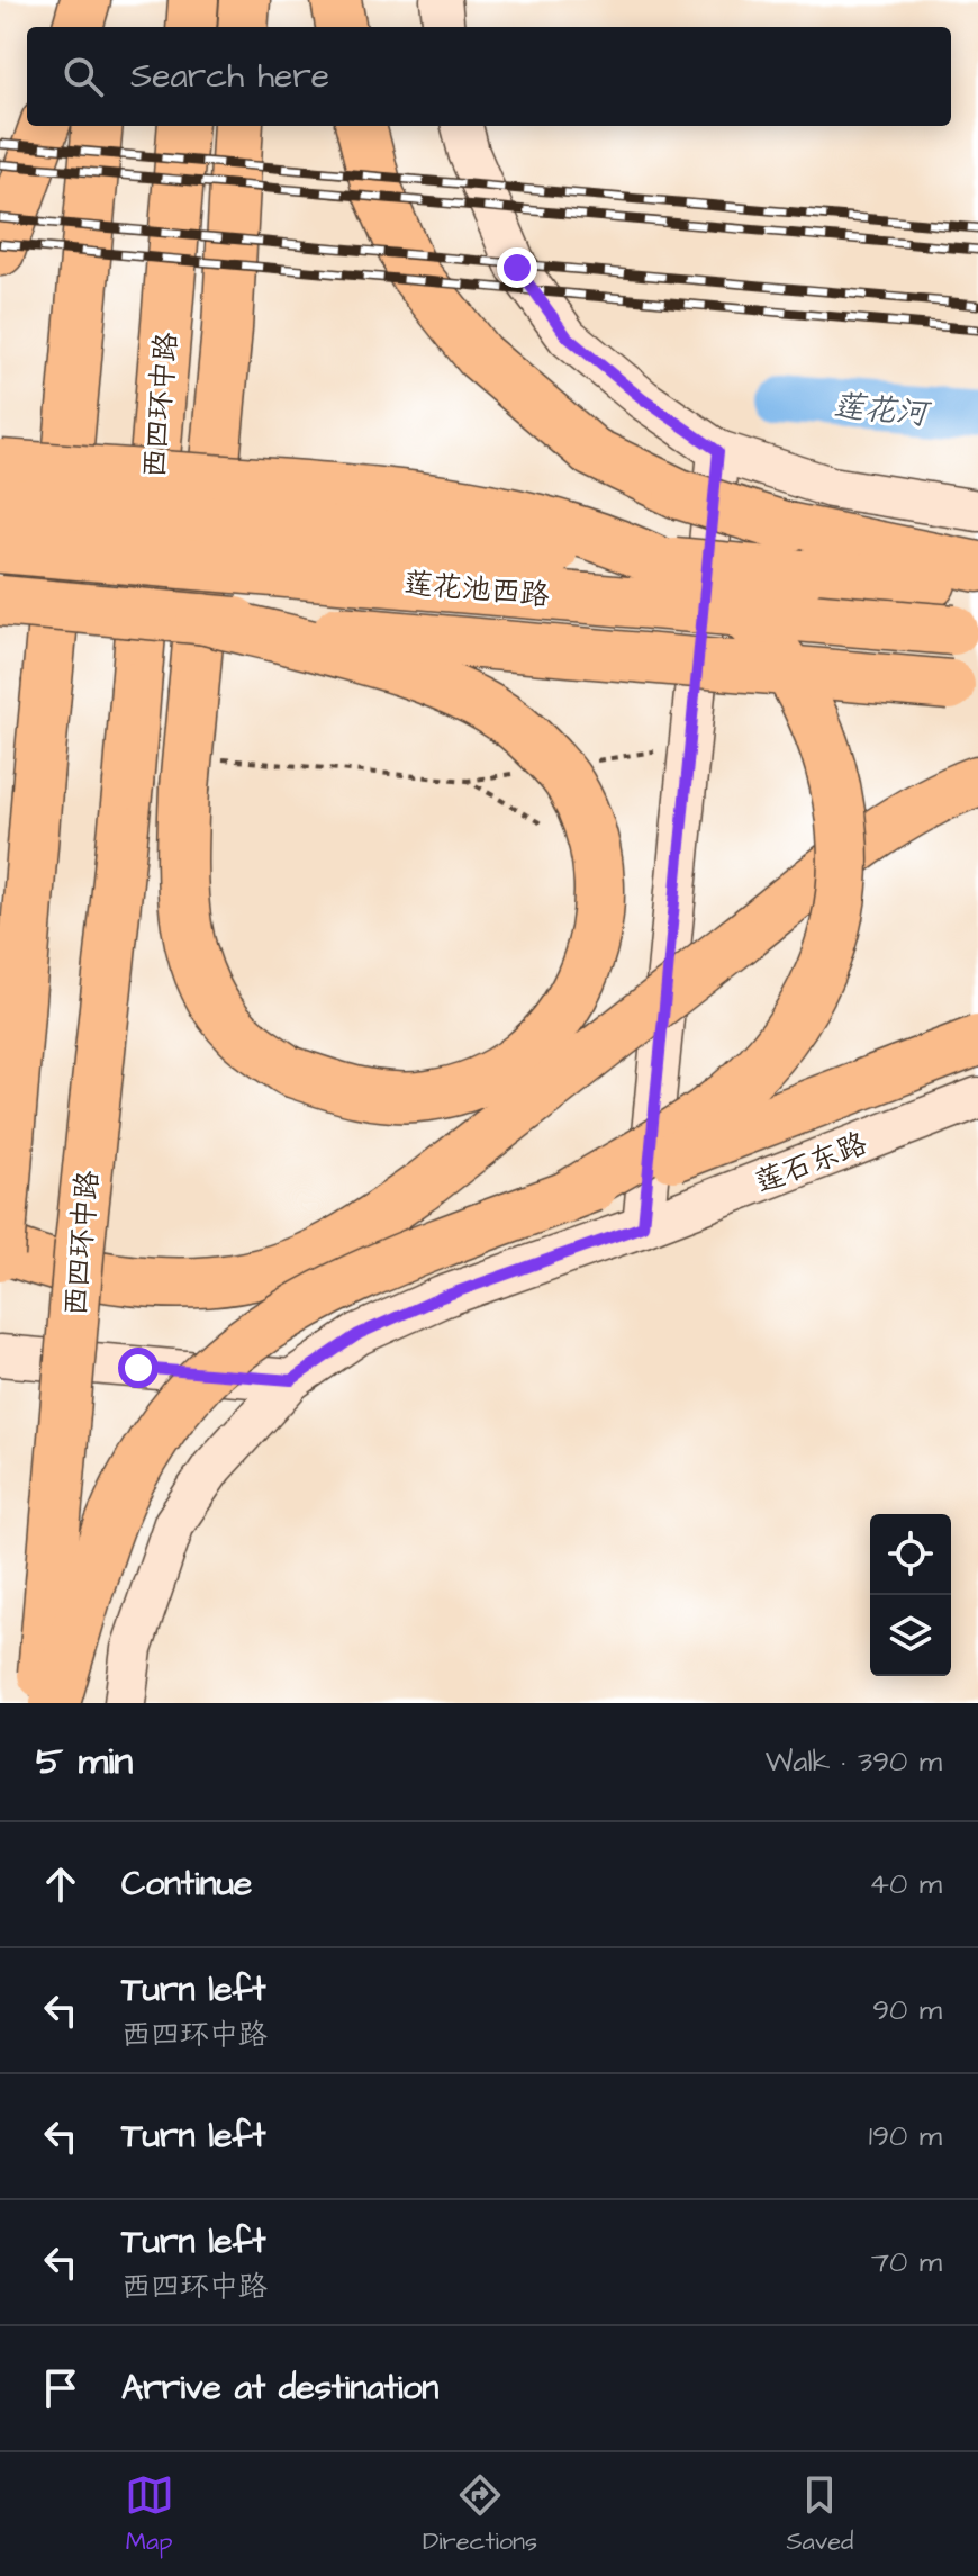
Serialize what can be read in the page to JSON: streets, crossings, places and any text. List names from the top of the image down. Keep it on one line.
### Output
{"streets":{"highway":["西四环中路","莲花池西路"],"street":["莲石东路"]},"water":["莲花河"],"page":{"search":"Search here","heading":["5 min","Walk · 390 m"],"list":[["Continue","40 m"],["Turn left","西四环中路","90 m"],["Turn left","190 m"],["Turn left","西四环中路","70 m"],"Arrive at destination"],"nav":["Map","Directions","Saved"]}}
